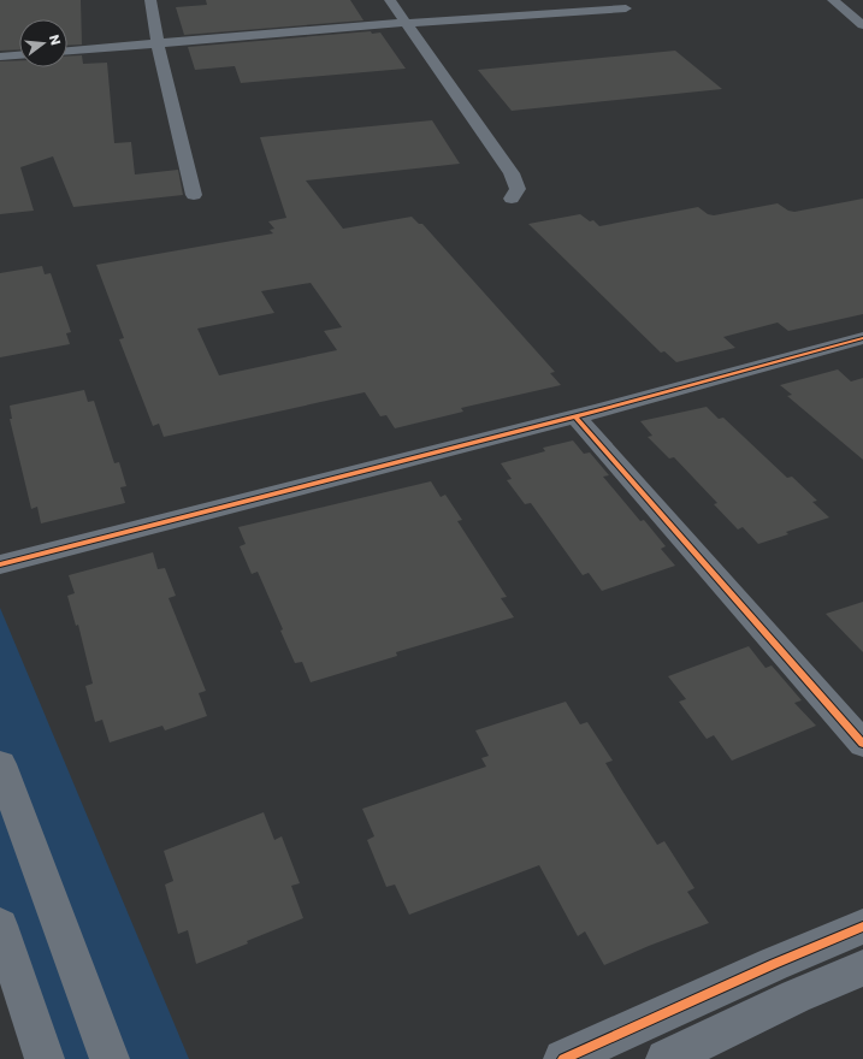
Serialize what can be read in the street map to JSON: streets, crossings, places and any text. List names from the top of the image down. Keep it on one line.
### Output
{"north":"right"}
